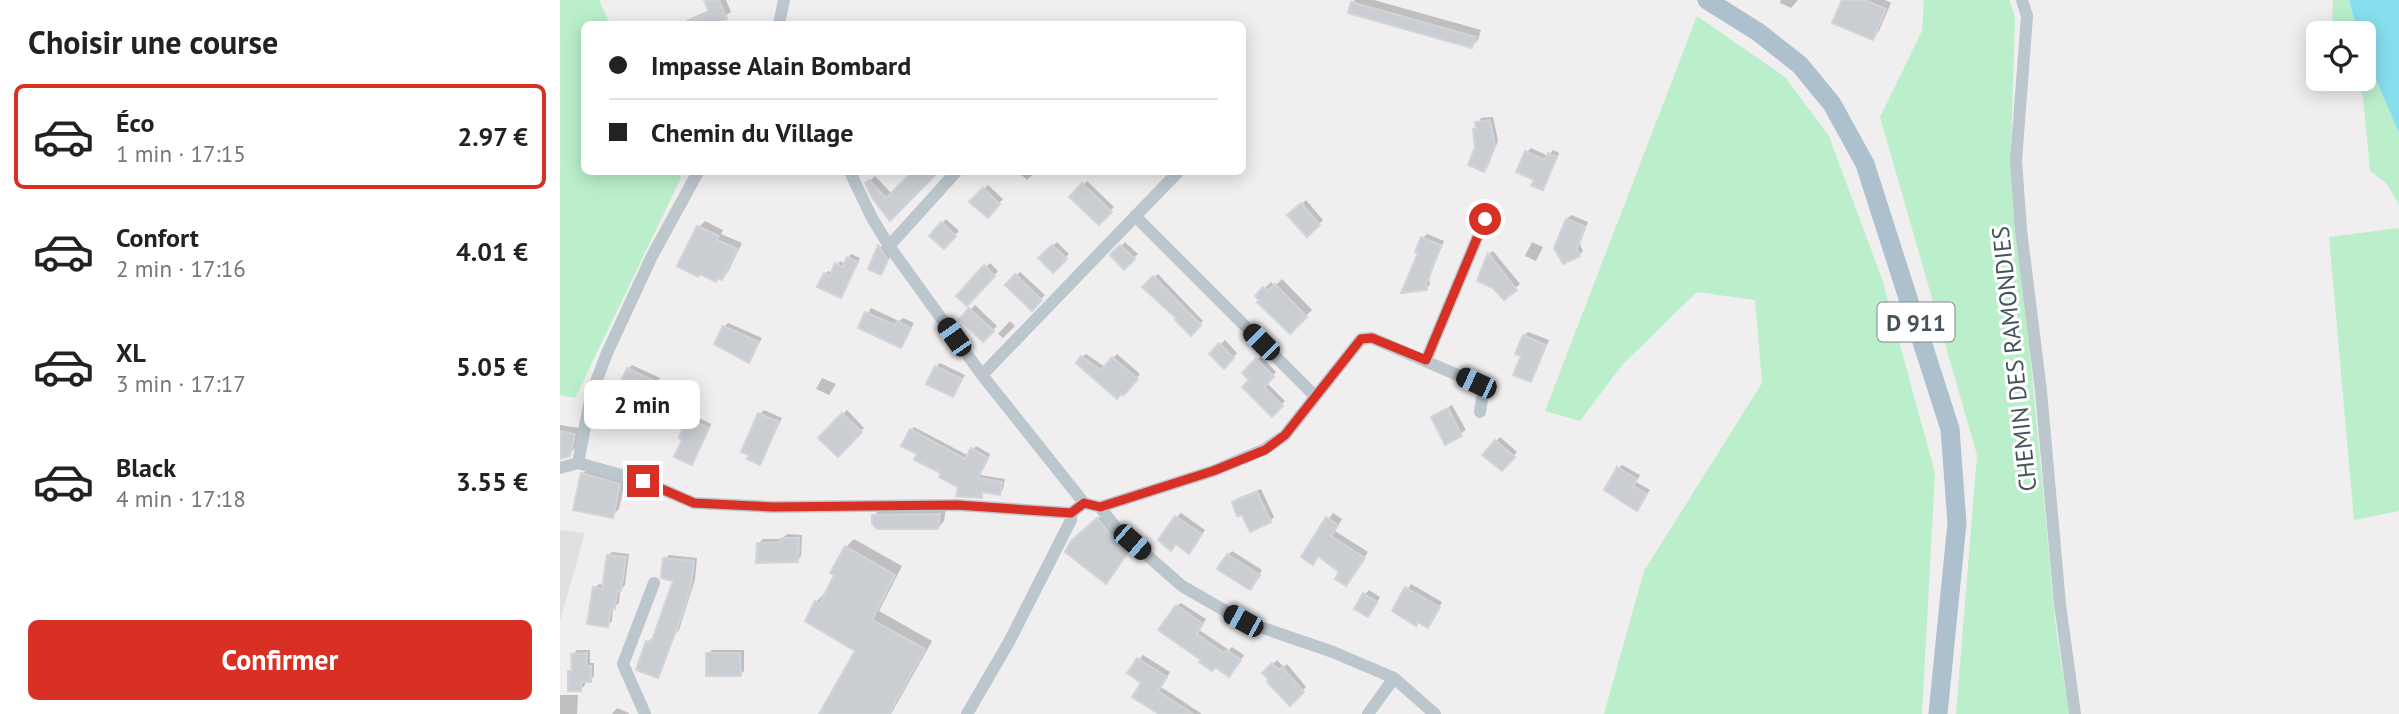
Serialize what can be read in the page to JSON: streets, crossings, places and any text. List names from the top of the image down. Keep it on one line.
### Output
{"streets":{"main road":["D 911"],"street":["CHEMIN DES RAMONDIES"]},"page":{"heading":"Choisir une course","banner":["Impasse Alain Bombard","Chemin du Village"],"list":[{"name":"Éco","note":"1 min · 17:15","value":"2.97 €"},{"name":"Confort","note":"2 min · 17:16","value":"4.01 €"},{"name":"XL","note":"3 min · 17:17","value":"5.05 €"},{"name":"Black","note":"4 min · 17:18","value":"3.55 €"}],"bubble":"2 min","buttons":"Confirmer"}}
